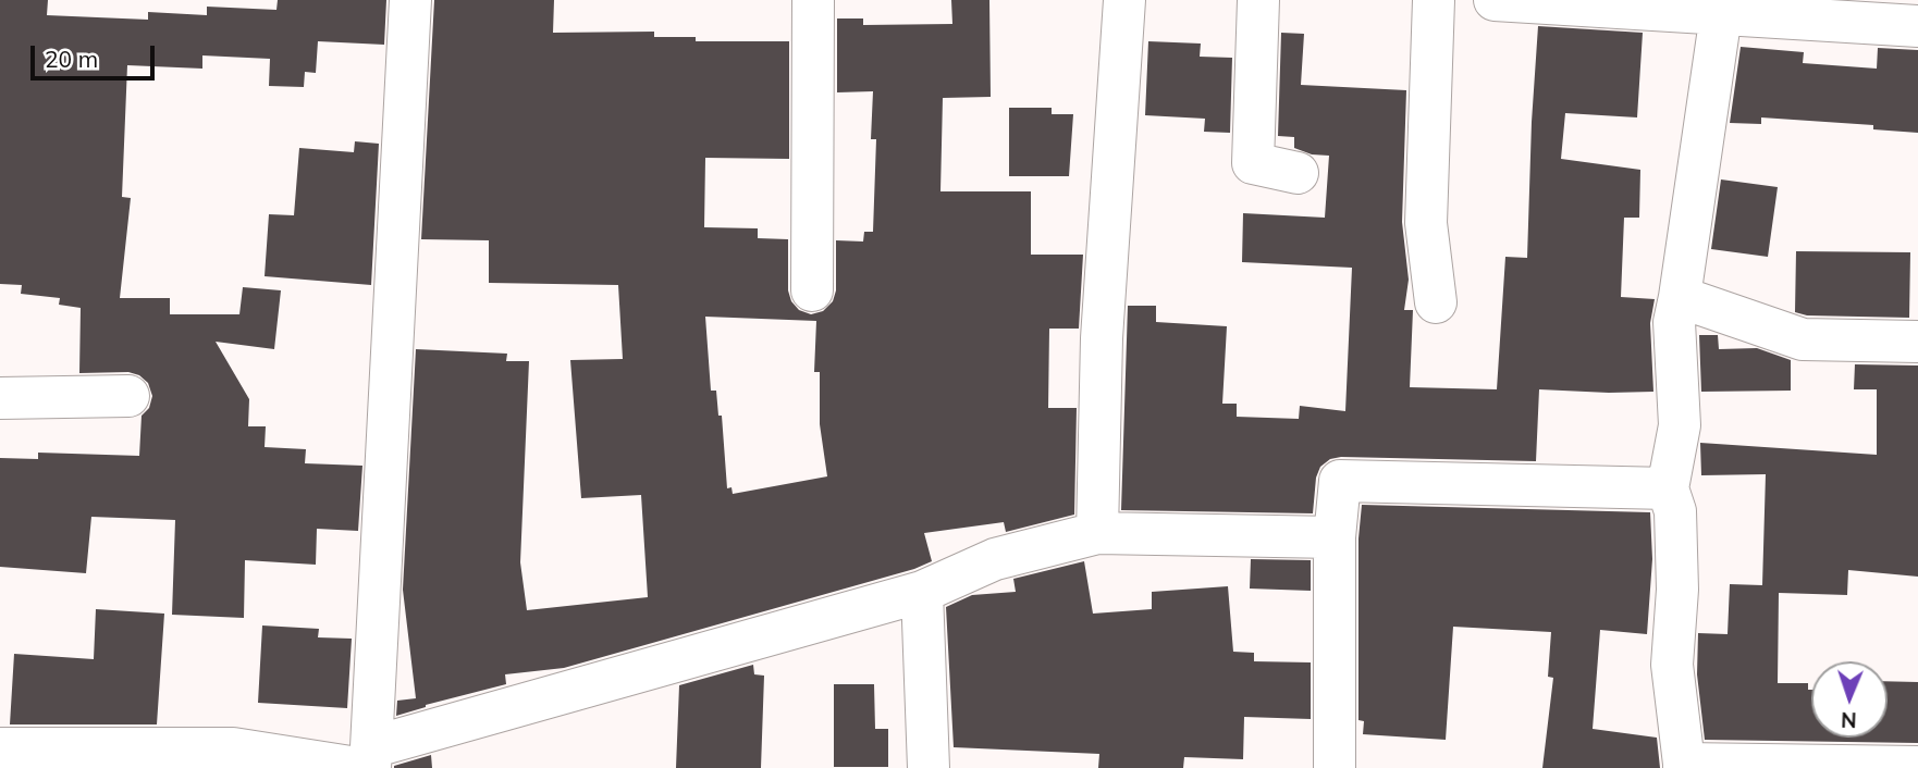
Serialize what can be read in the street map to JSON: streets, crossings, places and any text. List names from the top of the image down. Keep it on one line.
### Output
{"scale_bar":"20 m","north":"bottom"}
